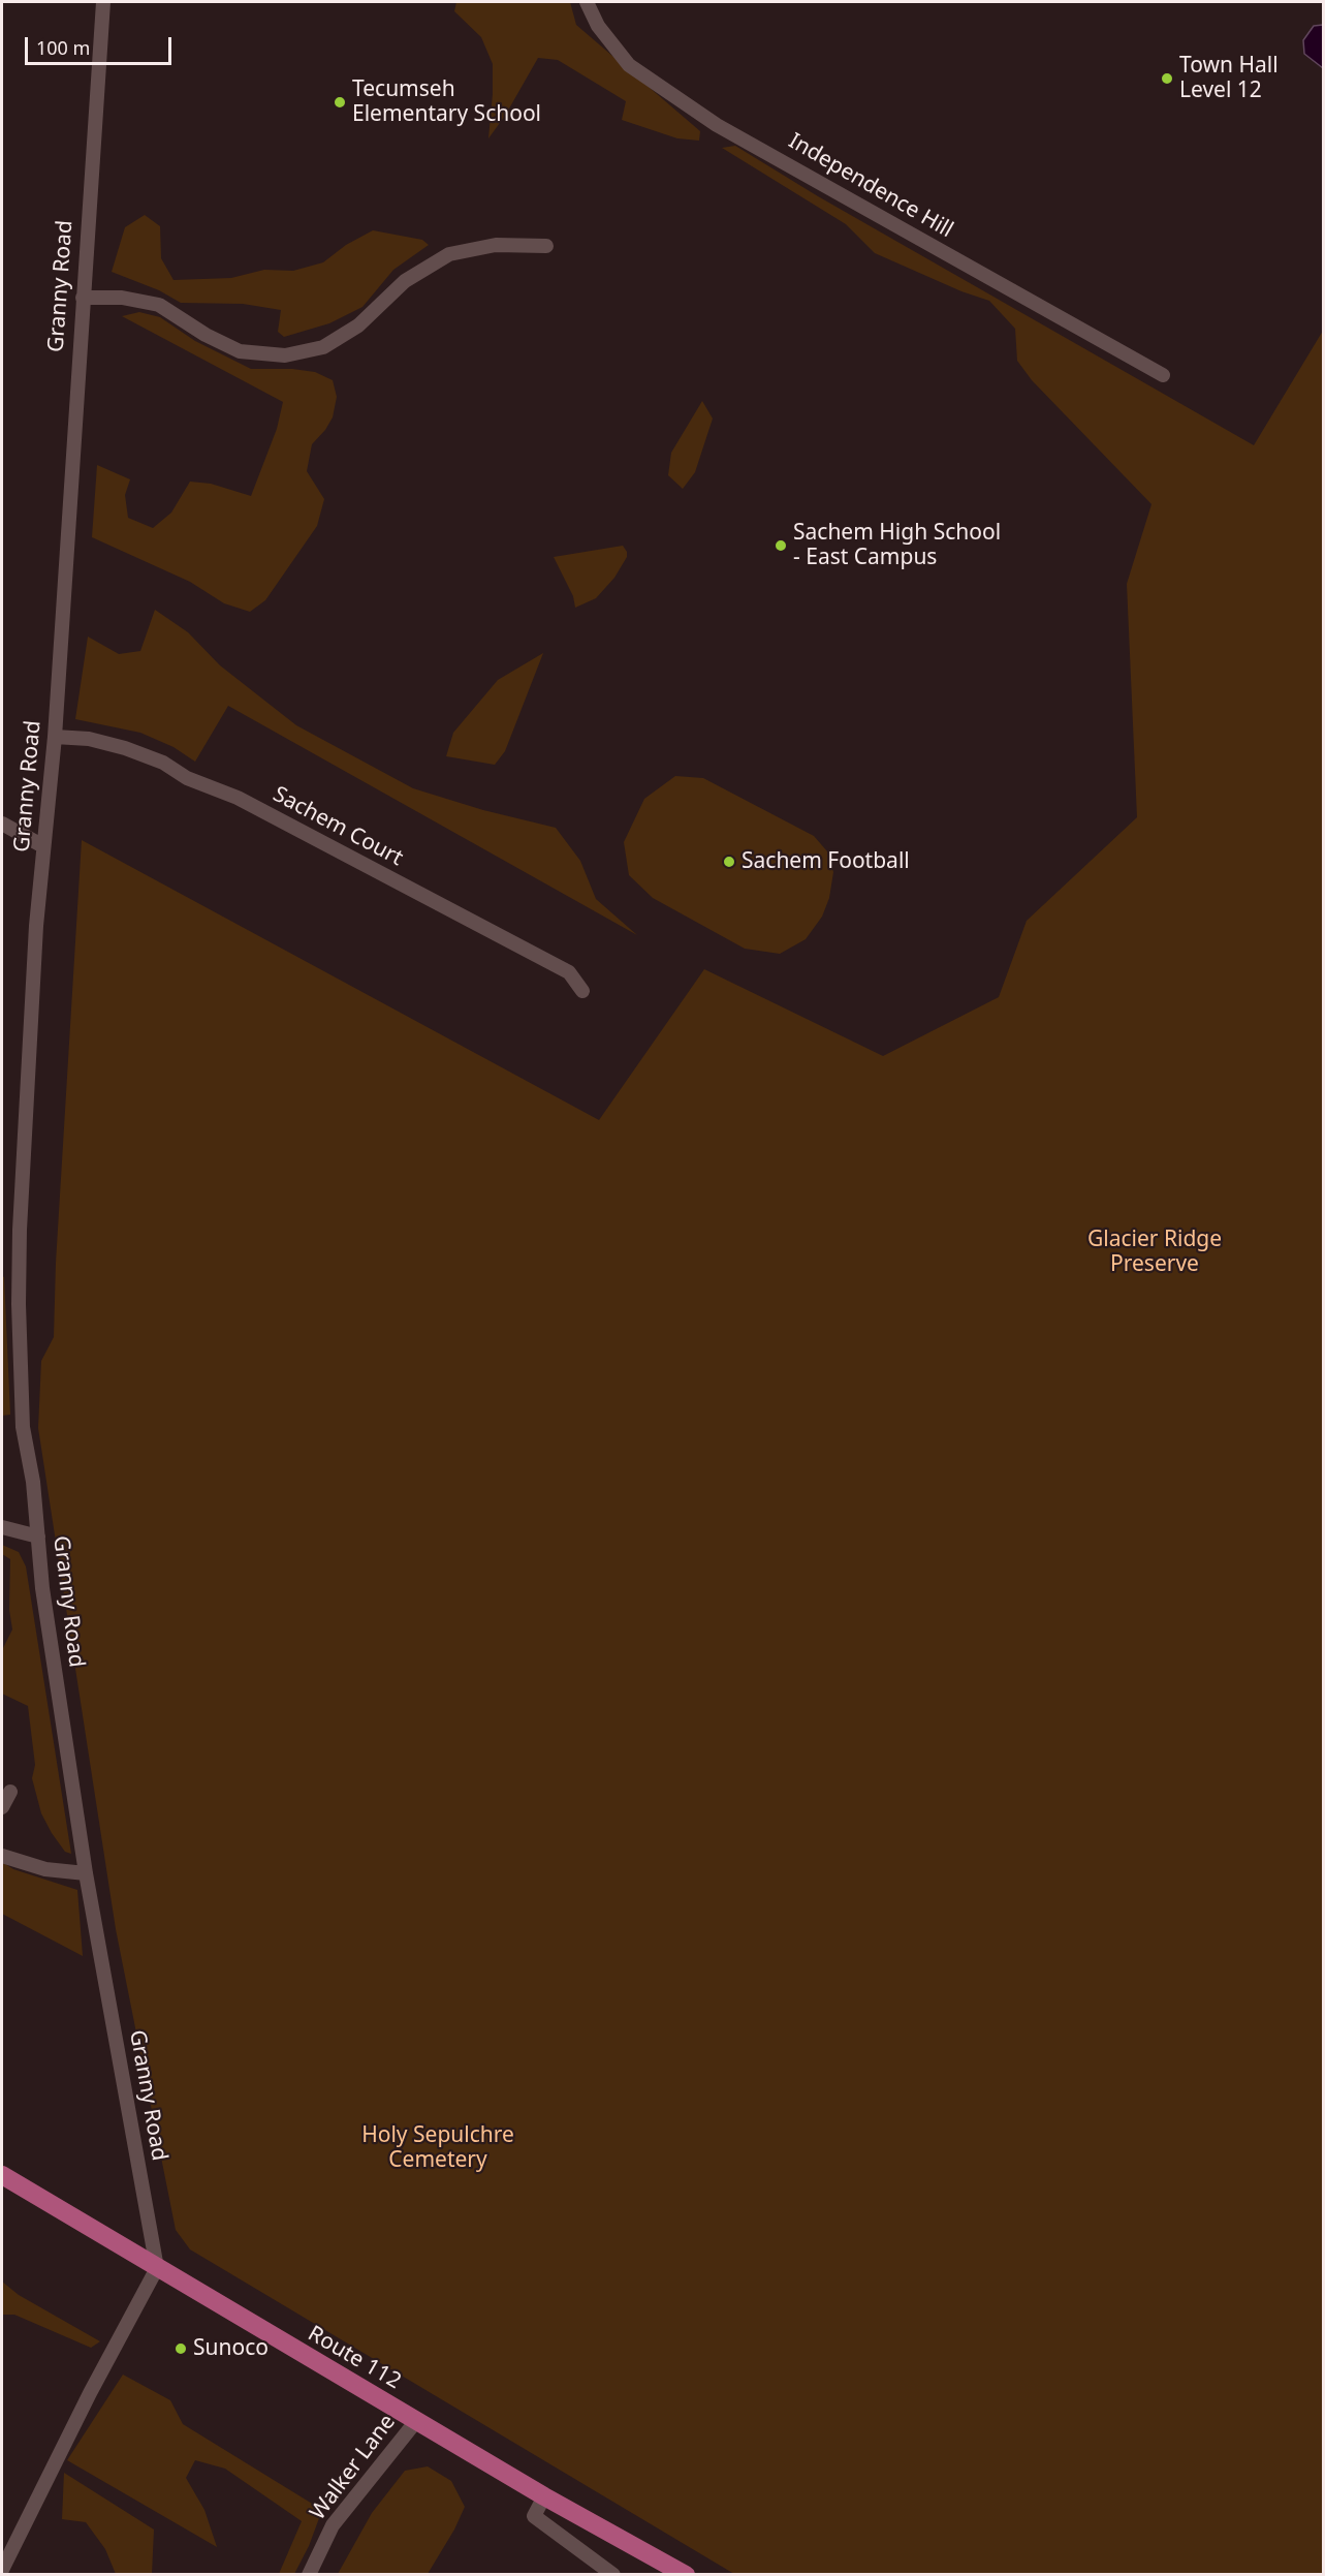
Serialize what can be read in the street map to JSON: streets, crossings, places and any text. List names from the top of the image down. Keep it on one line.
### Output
{"streets":{"main road":["Route 112"],"street":["Independence Hill","Granny Road","Sachem Court","Walker Lane"]},"crossings":[["Granny Road","Sachem Court"],["Granny Road","Route 112"],["Route 112","Walker Lane"]],"parks":["Glacier Ridge Preserve","Holy Sepulchre Cemetery"],"places":["Town Hall Level 12","Tecumseh Elementary School","Sachem High School - East Campus","Sachem Football","Sunoco"],"scale_bar":"100 m"}
